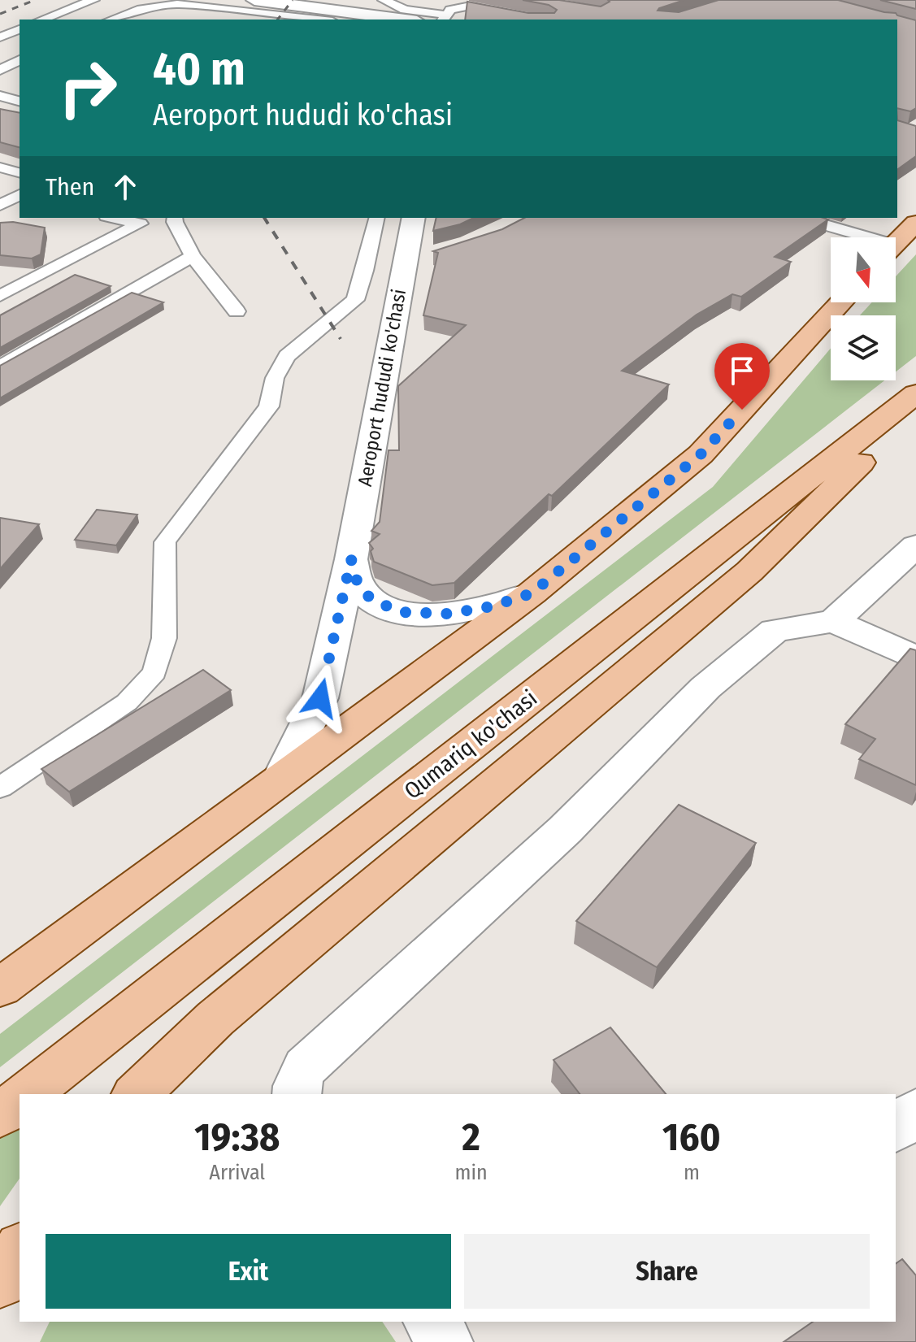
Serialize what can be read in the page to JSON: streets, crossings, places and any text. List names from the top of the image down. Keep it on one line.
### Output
{"streets":{"main road":["Qumariq ko'chasi"],"street":["Aeroport hududi ko'chasi"]},"north":"bottom","page":{"turn":["40 m","Aeroport hududi ko'chasi"],"then":"Then","eta":["19:38","Arrival","2","min","160","m"],"buttons":["Exit","Share"]}}
